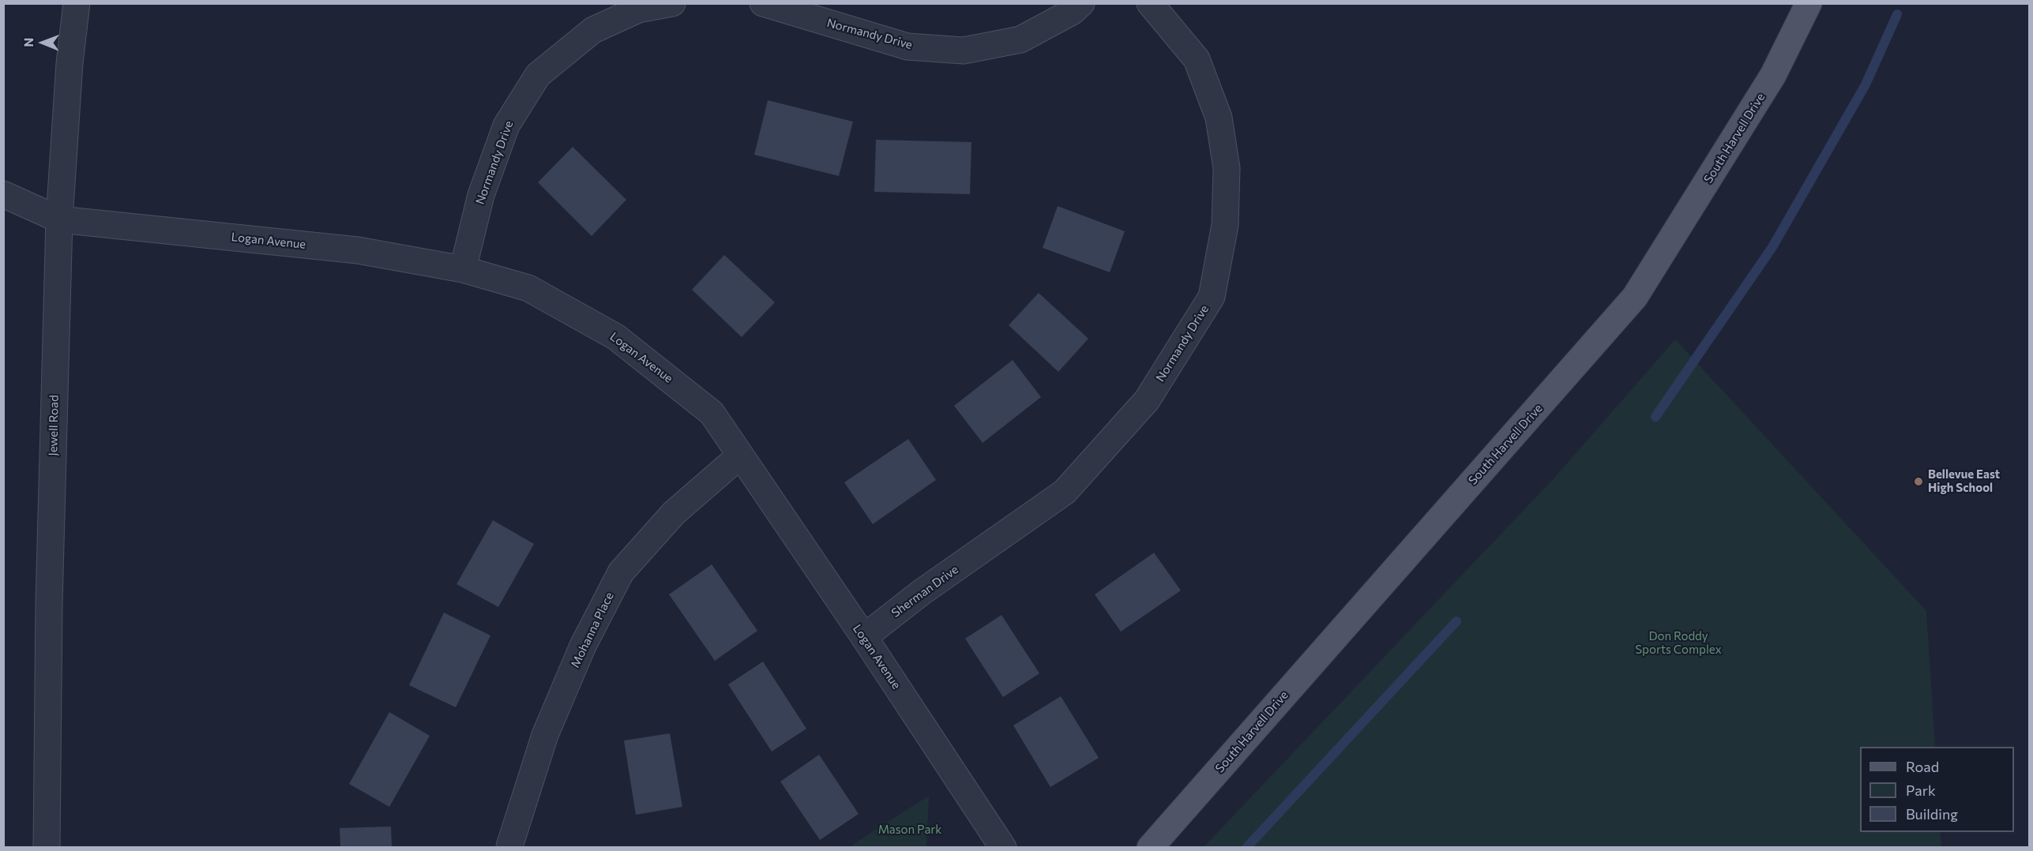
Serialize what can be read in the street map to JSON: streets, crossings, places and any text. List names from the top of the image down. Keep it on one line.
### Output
{"streets":{"main road":["South Harvell Drive"],"street":["Normandy Drive","Logan Avenue","Jewell Road","Sherman Drive","Mohanna Place"]},"crossings":[["Normandy Drive","Logan Avenue"],["Normandy Drive","Sherman Drive"],["Logan Avenue","Jewell Road"],["Logan Avenue","Sherman Drive"],["Logan Avenue","Mohanna Place"]],"parks":["Don Roddy Sports Complex","Mason Park"],"places":["Bellevue East High School"],"legend":["Road","Park","Building"],"north":"left"}
